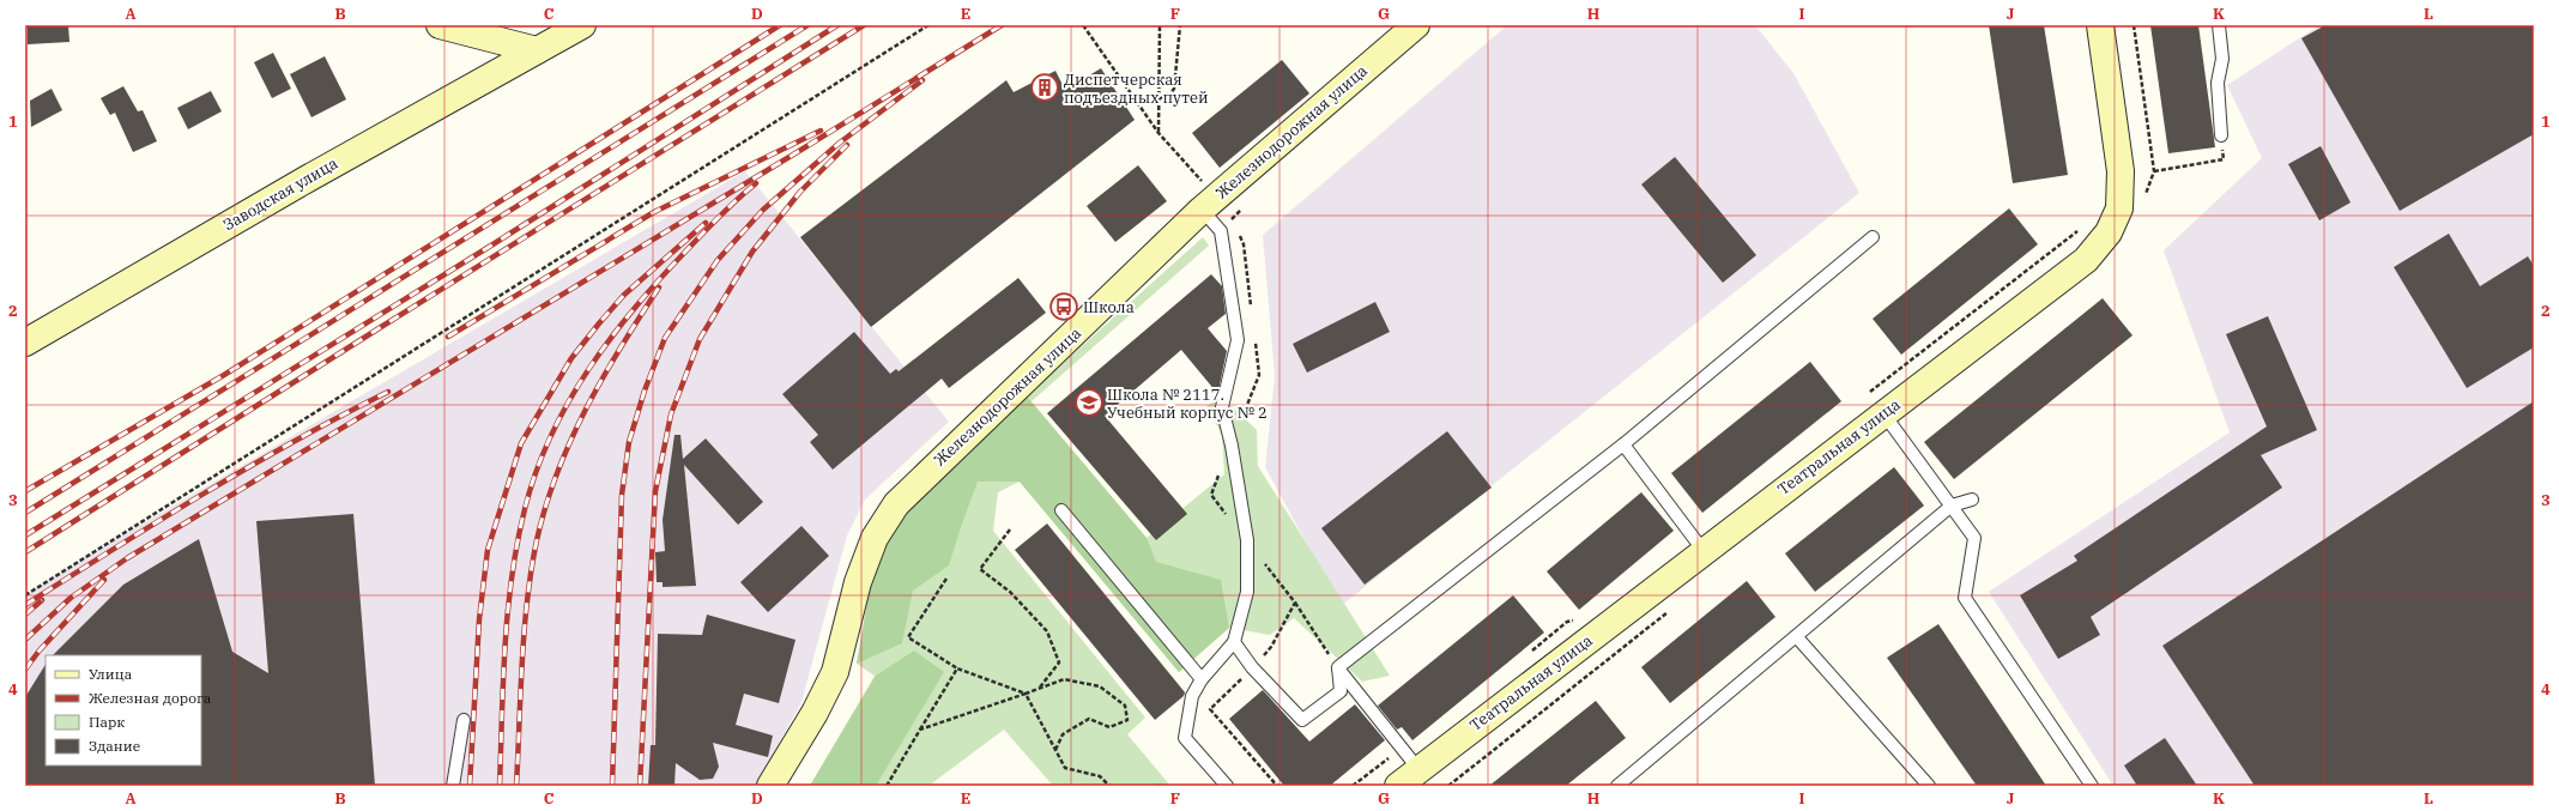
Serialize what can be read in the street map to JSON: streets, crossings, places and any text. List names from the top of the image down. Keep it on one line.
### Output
{"streets":{"street":["Железнодорожная улица","Заводская улица","Театральная улица"]},"places":{"building":["Диспетчерская подъездных путей"],"bus stop":["Школа"],"school or university":["Школа № 2117. Учебный корпус № 2"]},"legend":["Улица","Железная дорога","Парк","Здание"],"grid":{"columns":["A","B","C","D","E","F","G","H","I","J","K","L"],"rows":["1","2","3","4"]}}
